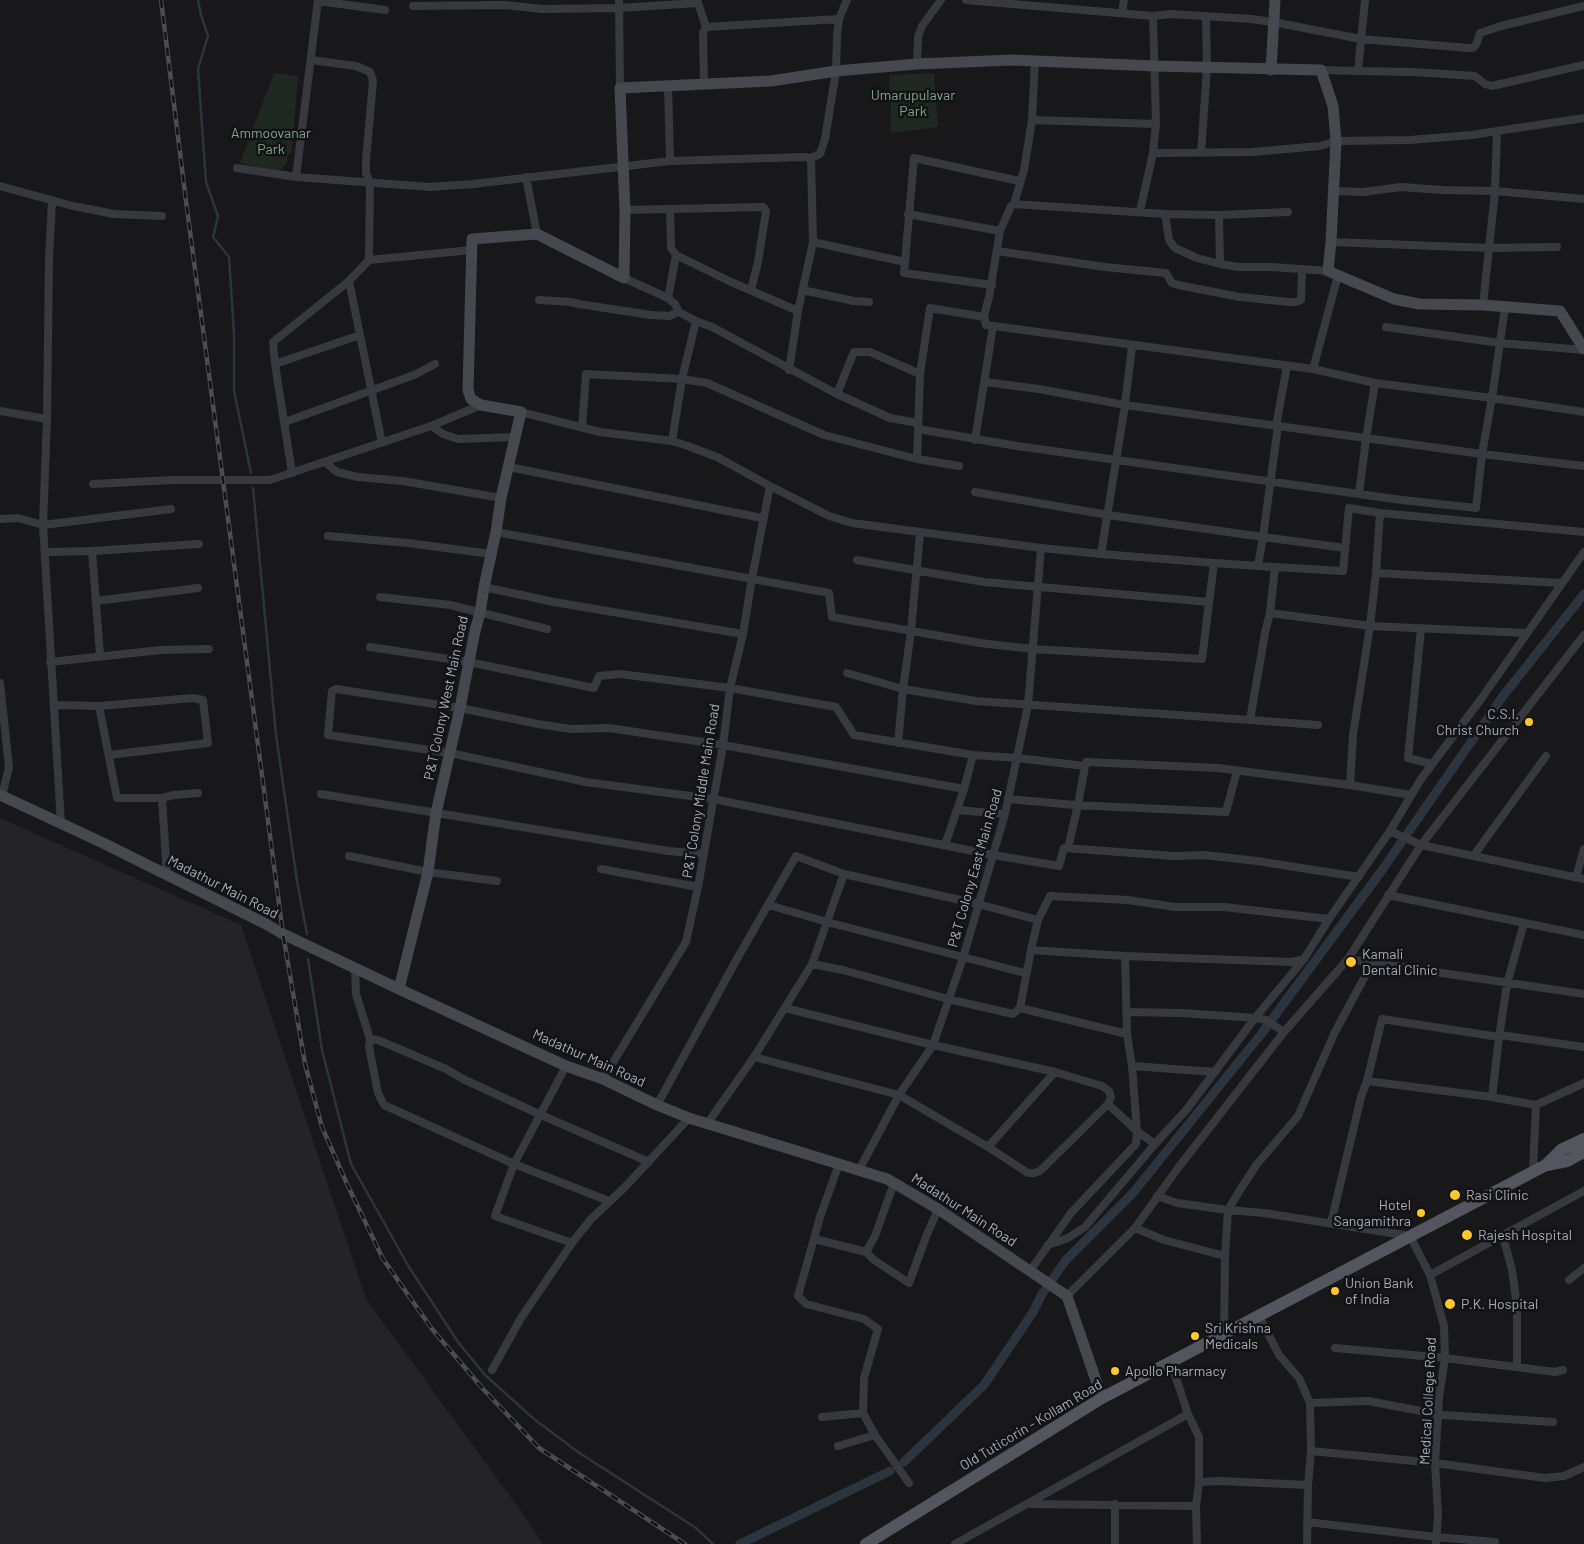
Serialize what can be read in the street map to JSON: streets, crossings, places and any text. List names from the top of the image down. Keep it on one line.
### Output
{"streets":{"main road":["Old Tuticorin - Kollam Road"],"street":["P&T Colony West Main Road","P&T Colony Middle Main Road","P&T Colony East Main Road","Madathur Main Road","Medical College Road"]},"crossings":[["P&T Colony West Main Road","Madathur Main Road"],["P&T Colony Middle Main Road","Madathur Main Road"],["P&T Colony East Main Road","Madathur Main Road"],["Medical College Road","Old Tuticorin - Kollam Road"]],"parks":["Umarupulavar Park","Ammoovanar Park"],"places":["C.S.I. Christ Church","Kamali Dental Clinic","Rasi Clinic","Hotel Sangamithra","Rajesh Hospital","Union Bank of India","P.K. Hospital","Sri Krishna Medicals","Apollo Pharmacy"]}
